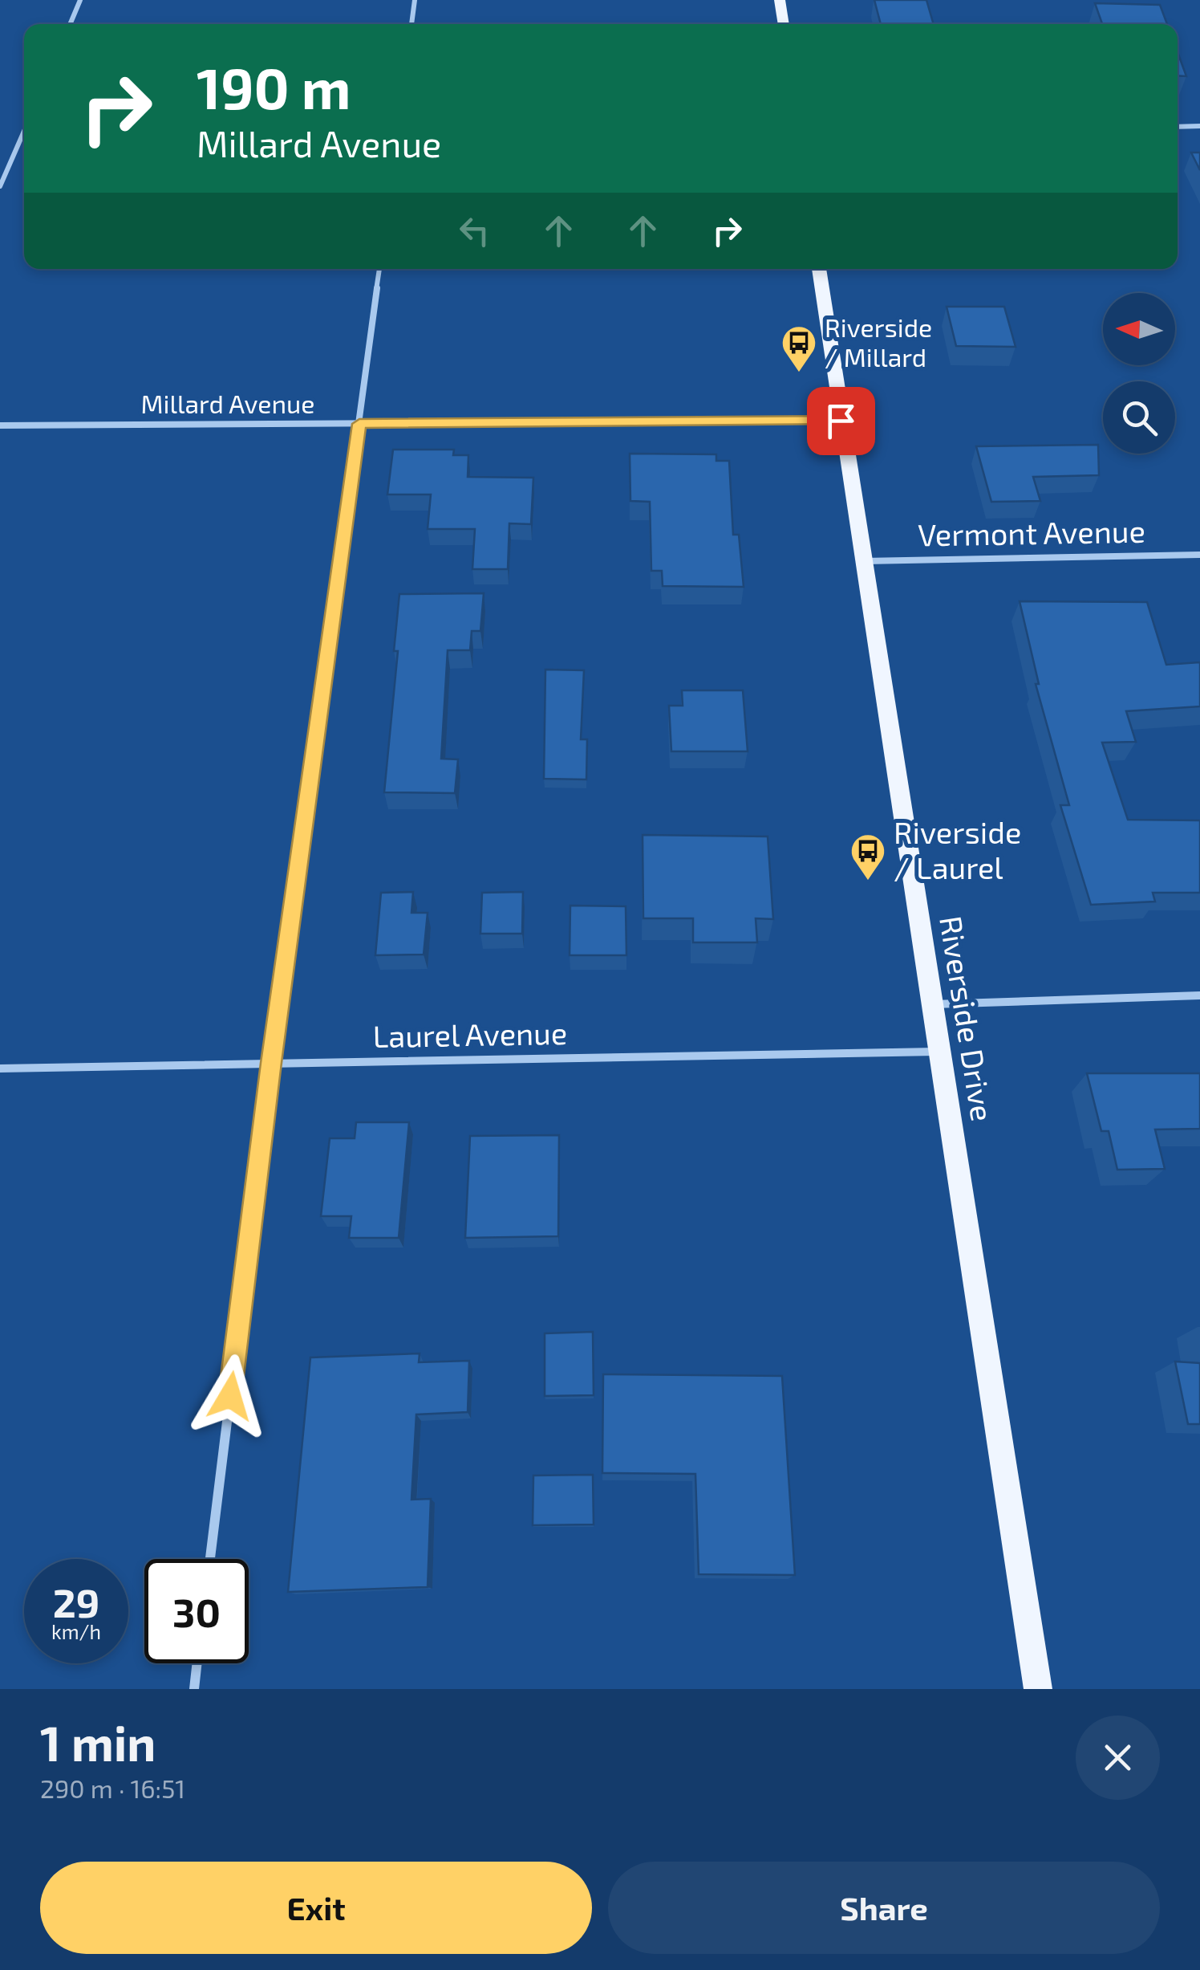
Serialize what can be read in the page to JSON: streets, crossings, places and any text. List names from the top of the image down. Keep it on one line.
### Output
{"streets":{"main road":["Riverside Drive"],"street":["Millard Avenue","Vermont Avenue","Laurel Avenue"]},"crossings":[["Millard Avenue","Riverside Drive"],["Vermont Avenue","Riverside Drive"],["Riverside Drive","Laurel Avenue"]],"places":{"bus stop":["Riverside / Millard","Riverside / Laurel"]},"north":"left","page":{"turn":["190 m","Millard Avenue"],"speed":"29 km/h","limit":"30","heading":["1 min","290 m · 16:51"],"buttons":["Exit","Share"]}}
